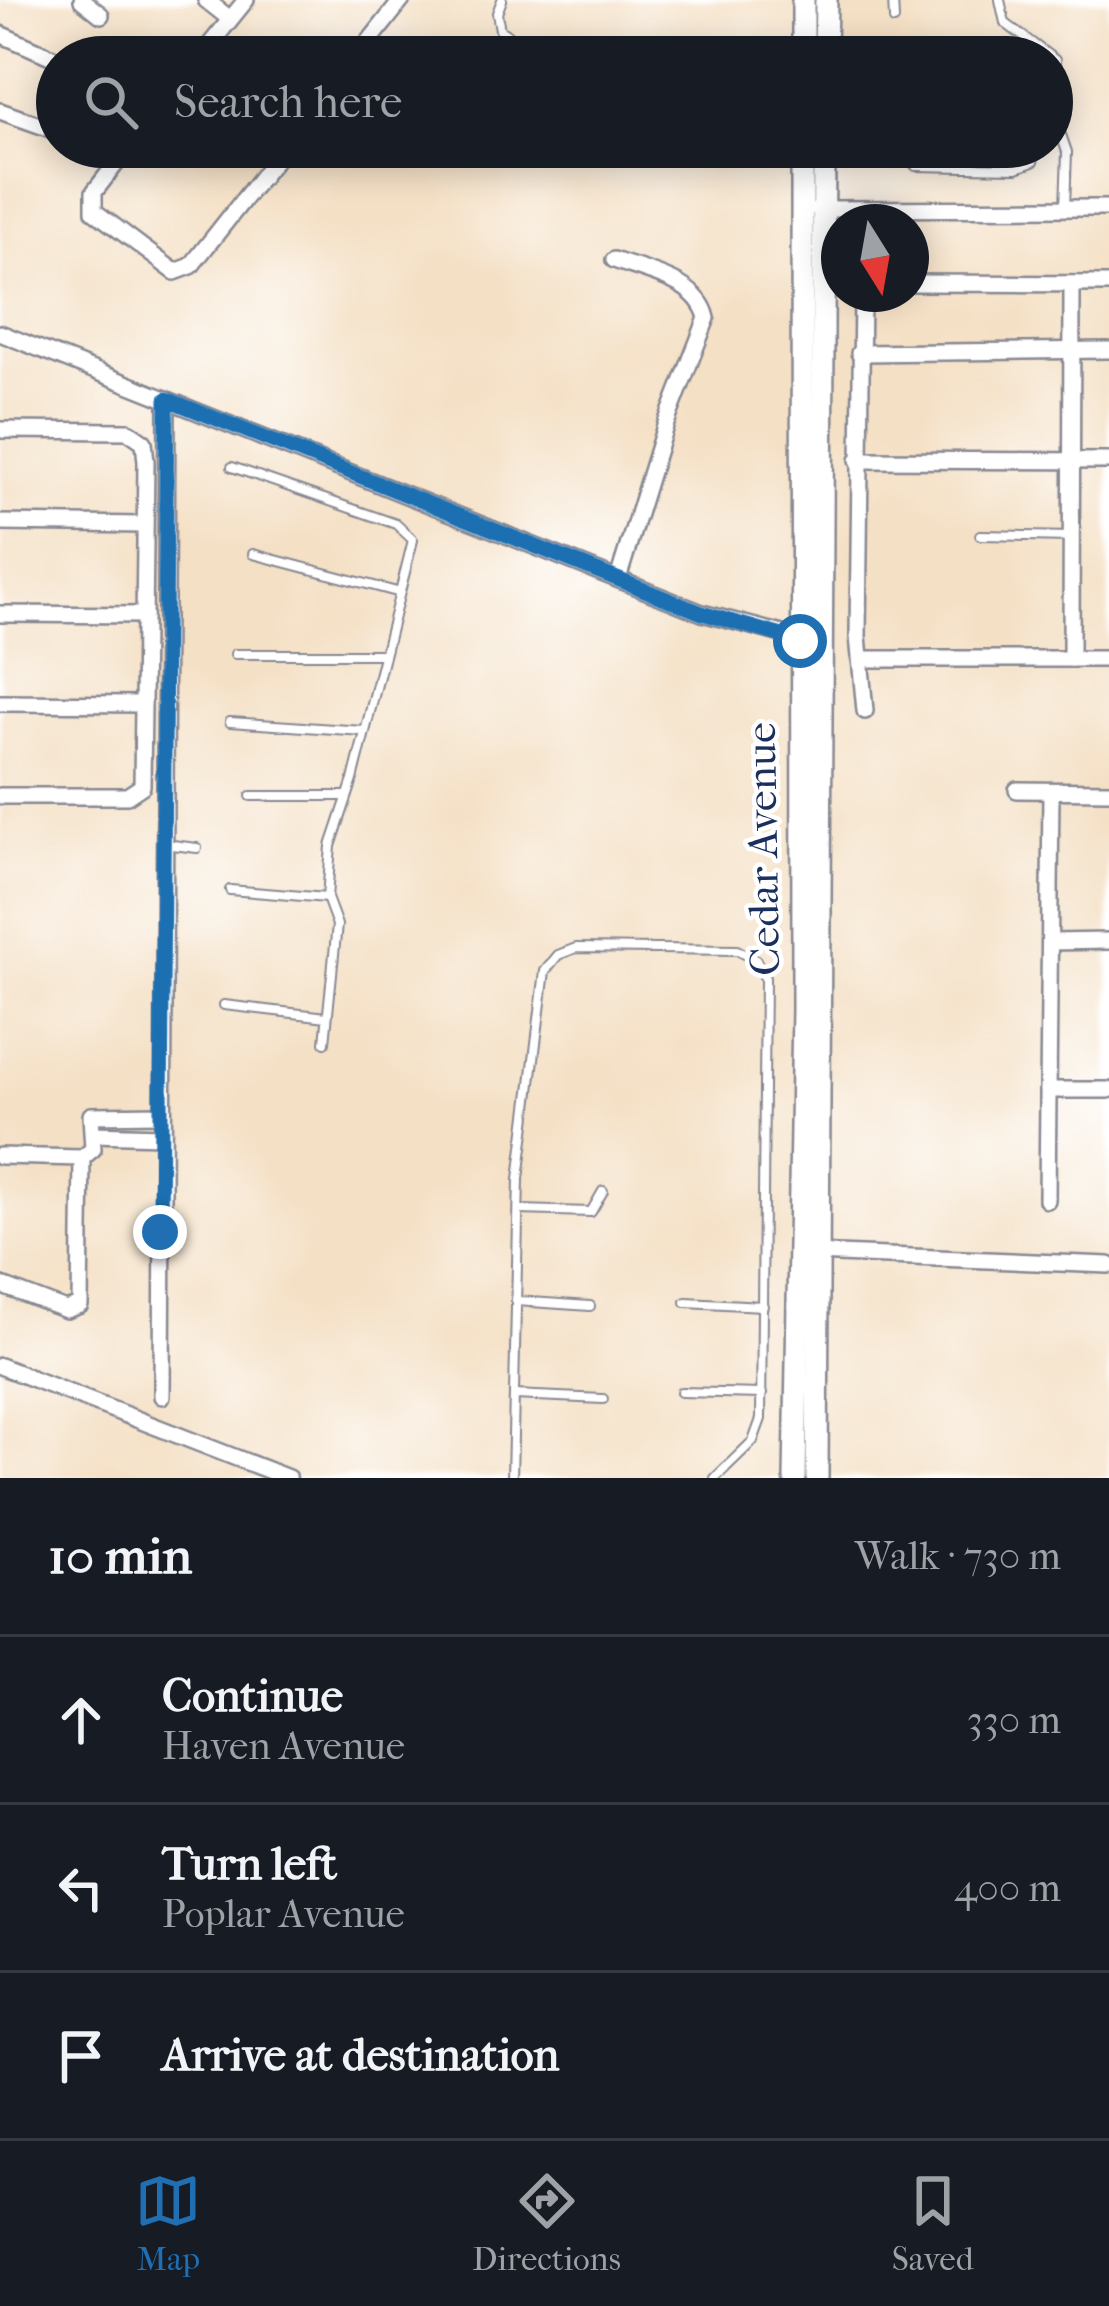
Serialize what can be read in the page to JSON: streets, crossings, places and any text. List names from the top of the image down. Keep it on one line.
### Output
{"streets":{"main road":["Cedar Avenue"]},"north":"bottom","page":{"search":"Search here","heading":["10 min","Walk · 730 m"],"list":[["Continue","Haven Avenue","330 m"],["Turn left","Poplar Avenue","400 m"],"Arrive at destination"],"nav":["Map","Directions","Saved"]}}
